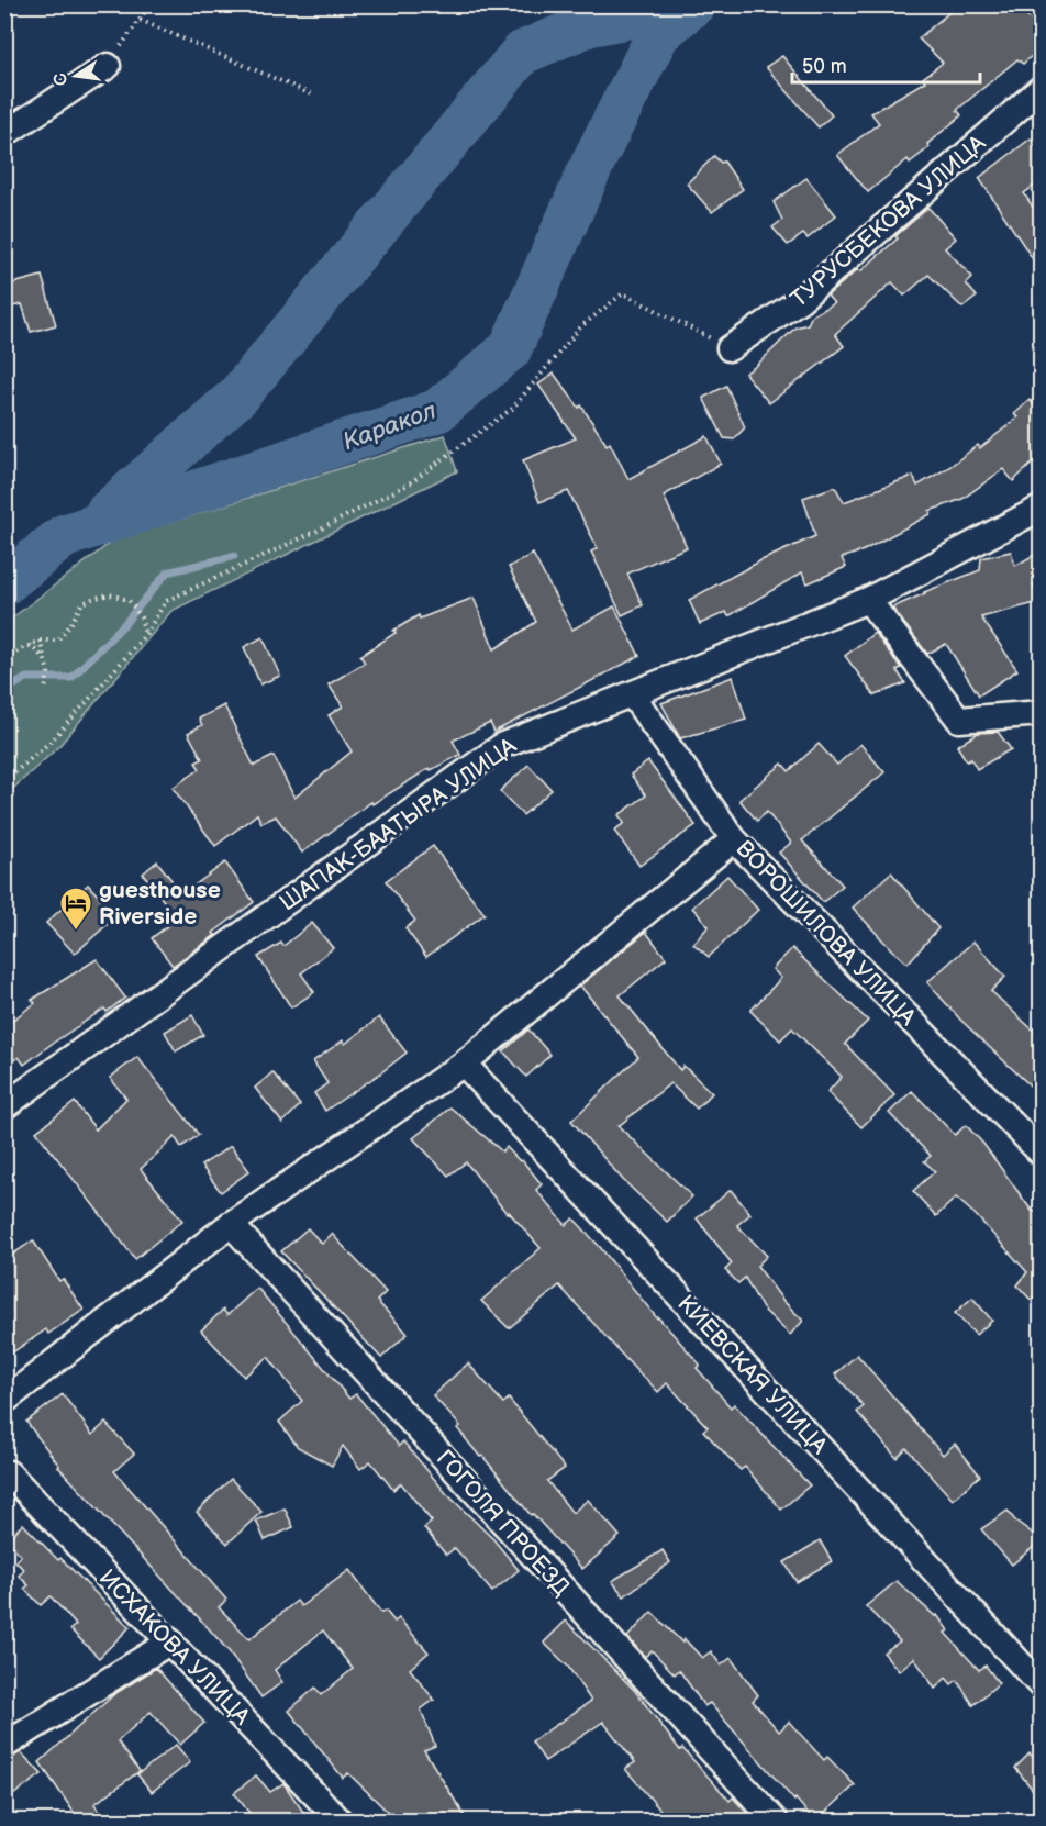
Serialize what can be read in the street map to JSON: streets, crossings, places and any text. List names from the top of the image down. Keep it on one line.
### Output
{"streets":{"street":["ТУРУСБЕКОВА УЛИЦА","ШАПАК-БААТЫРА УЛИЦА","ВОРОШИЛОВА УЛИЦА","КИЕВСКАЯ УЛИЦА","ГОГОЛЯ ПРОЕЗД","ИСХАКОВА УЛИЦА"]},"crossings":[["ШАПАК-БААТЫРА УЛИЦА","ВОРОШИЛОВА УЛИЦА"]],"water":["Каракол"],"places":{"hotel":["guesthouse Riverside"]},"scale_bar":"50 m","north":"left"}
